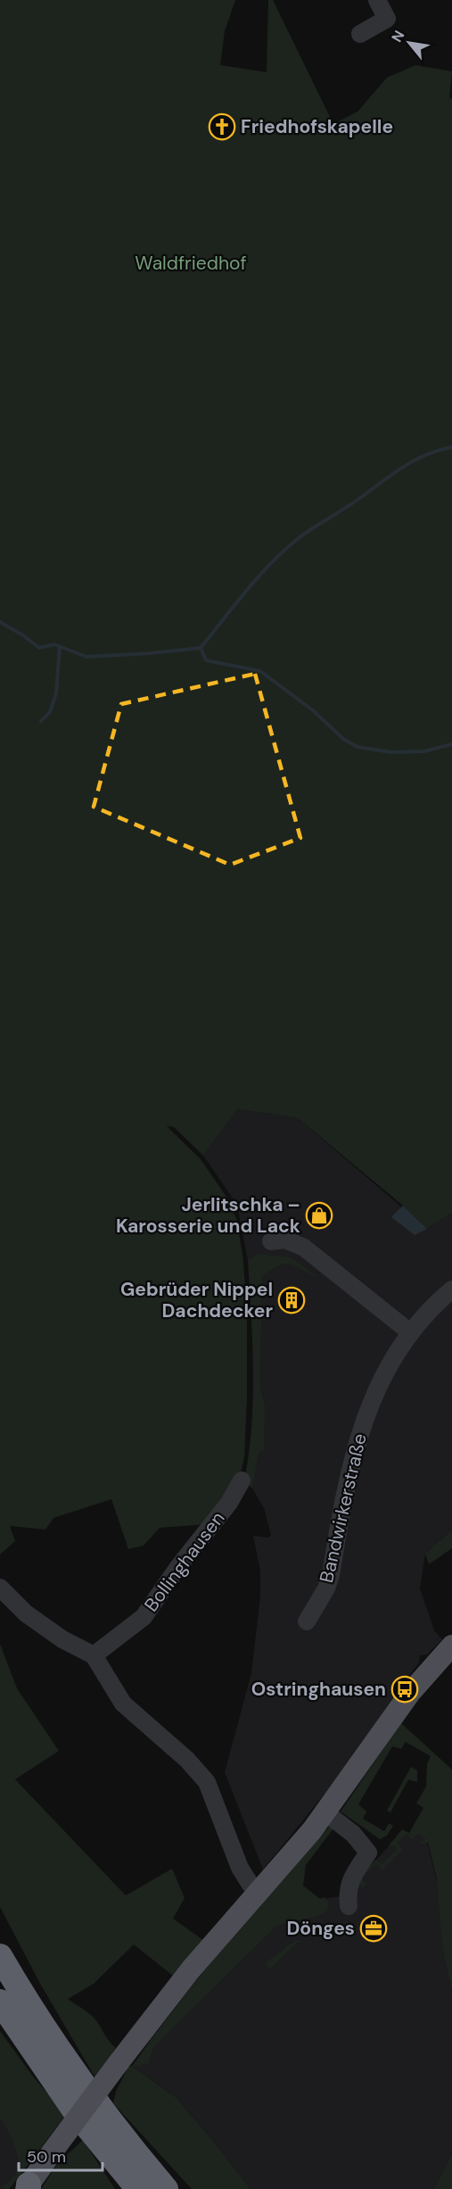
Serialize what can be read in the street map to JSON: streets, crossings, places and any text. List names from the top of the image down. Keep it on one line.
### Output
{"streets":{"street":["Bandwirkerstraße","Bollinghausen"]},"parks":["Waldfriedhof"],"places":{"church":["Friedhofskapelle"],"shop":["Jerlitschka – Karosserie und Lack"],"building":["Gebrüder Nippel Dachdecker"],"bus stop":["Ostringhausen"],"office":["Dönges"]},"scale_bar":"50 m","north":"top left"}
